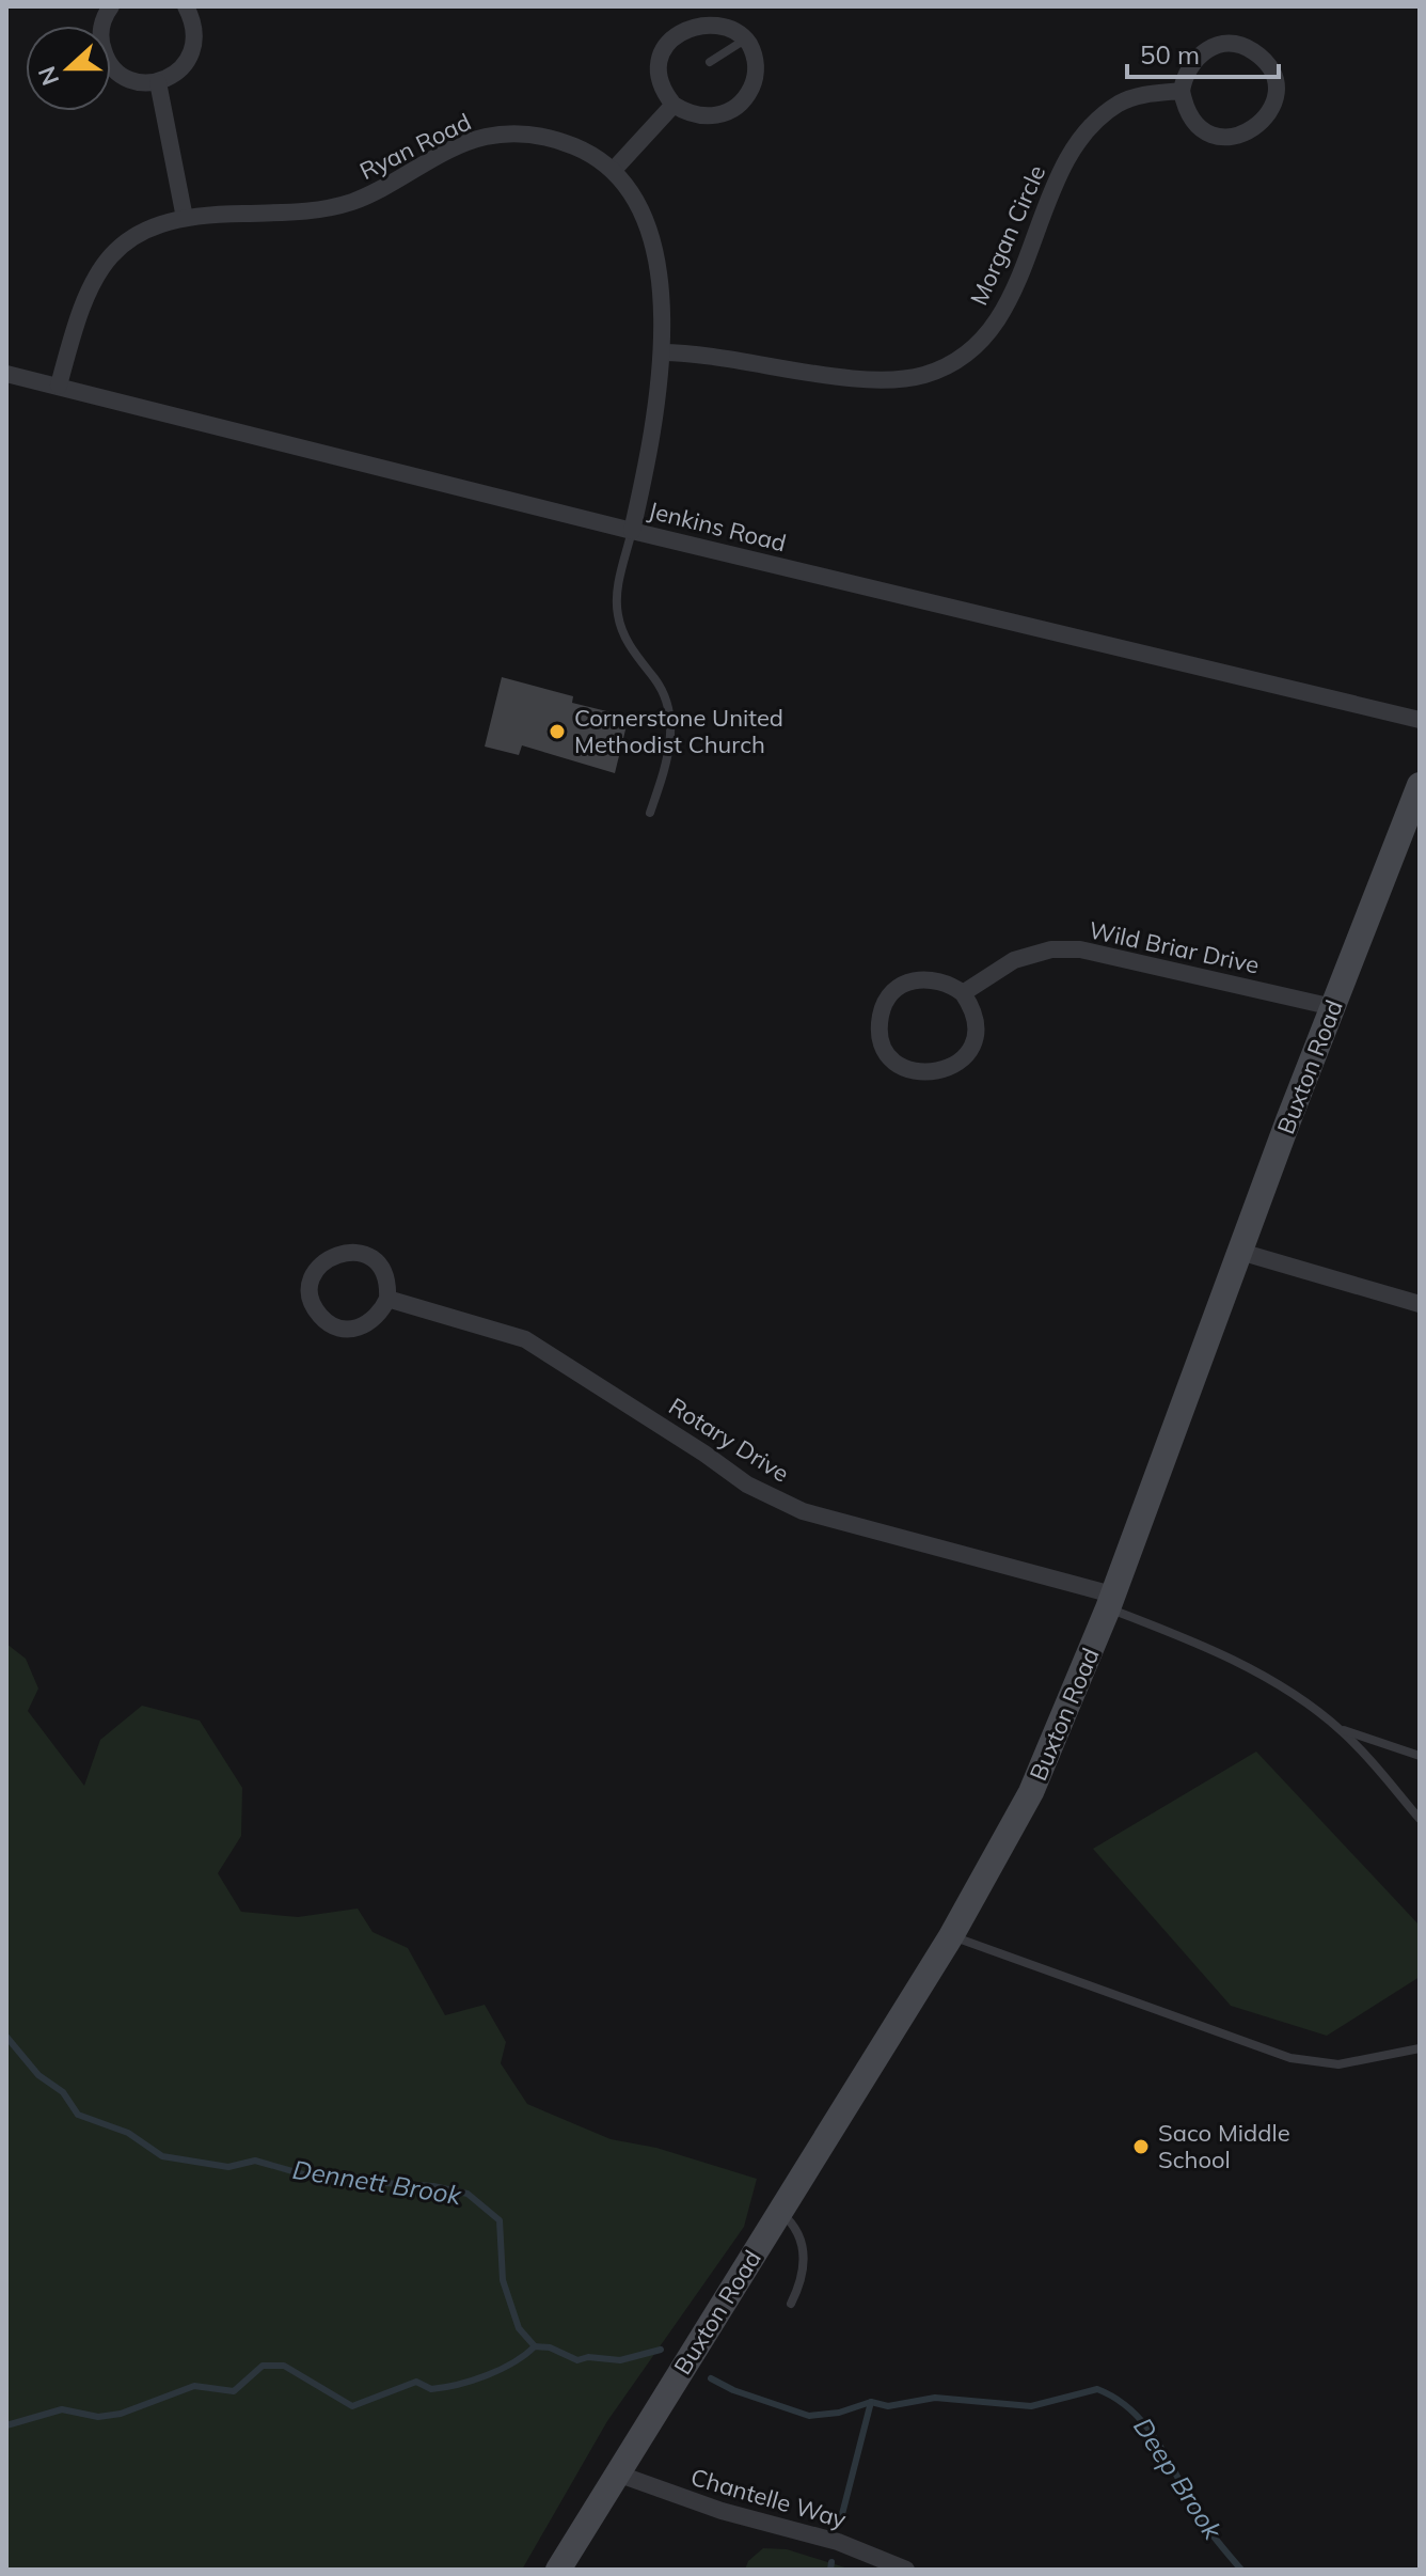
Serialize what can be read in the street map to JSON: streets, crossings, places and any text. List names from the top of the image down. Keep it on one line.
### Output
{"streets":{"main road":["Buxton Road"],"street":["Ryan Road","Morgan Circle","Jenkins Road","Wild Briar Drive","Rotary Drive","Chantelle Way"]},"crossings":[["Ryan Road","Morgan Circle"],["Ryan Road","Jenkins Road"],["Wild Briar Drive","Buxton Road"],["Buxton Road","Rotary Drive"],["Buxton Road","Chantelle Way"]],"water":["Dennett Brook","Deep Brook"],"places":["Cornerstone United Methodist Church","Saco Middle School"],"scale_bar":"50 m","north":"left"}
